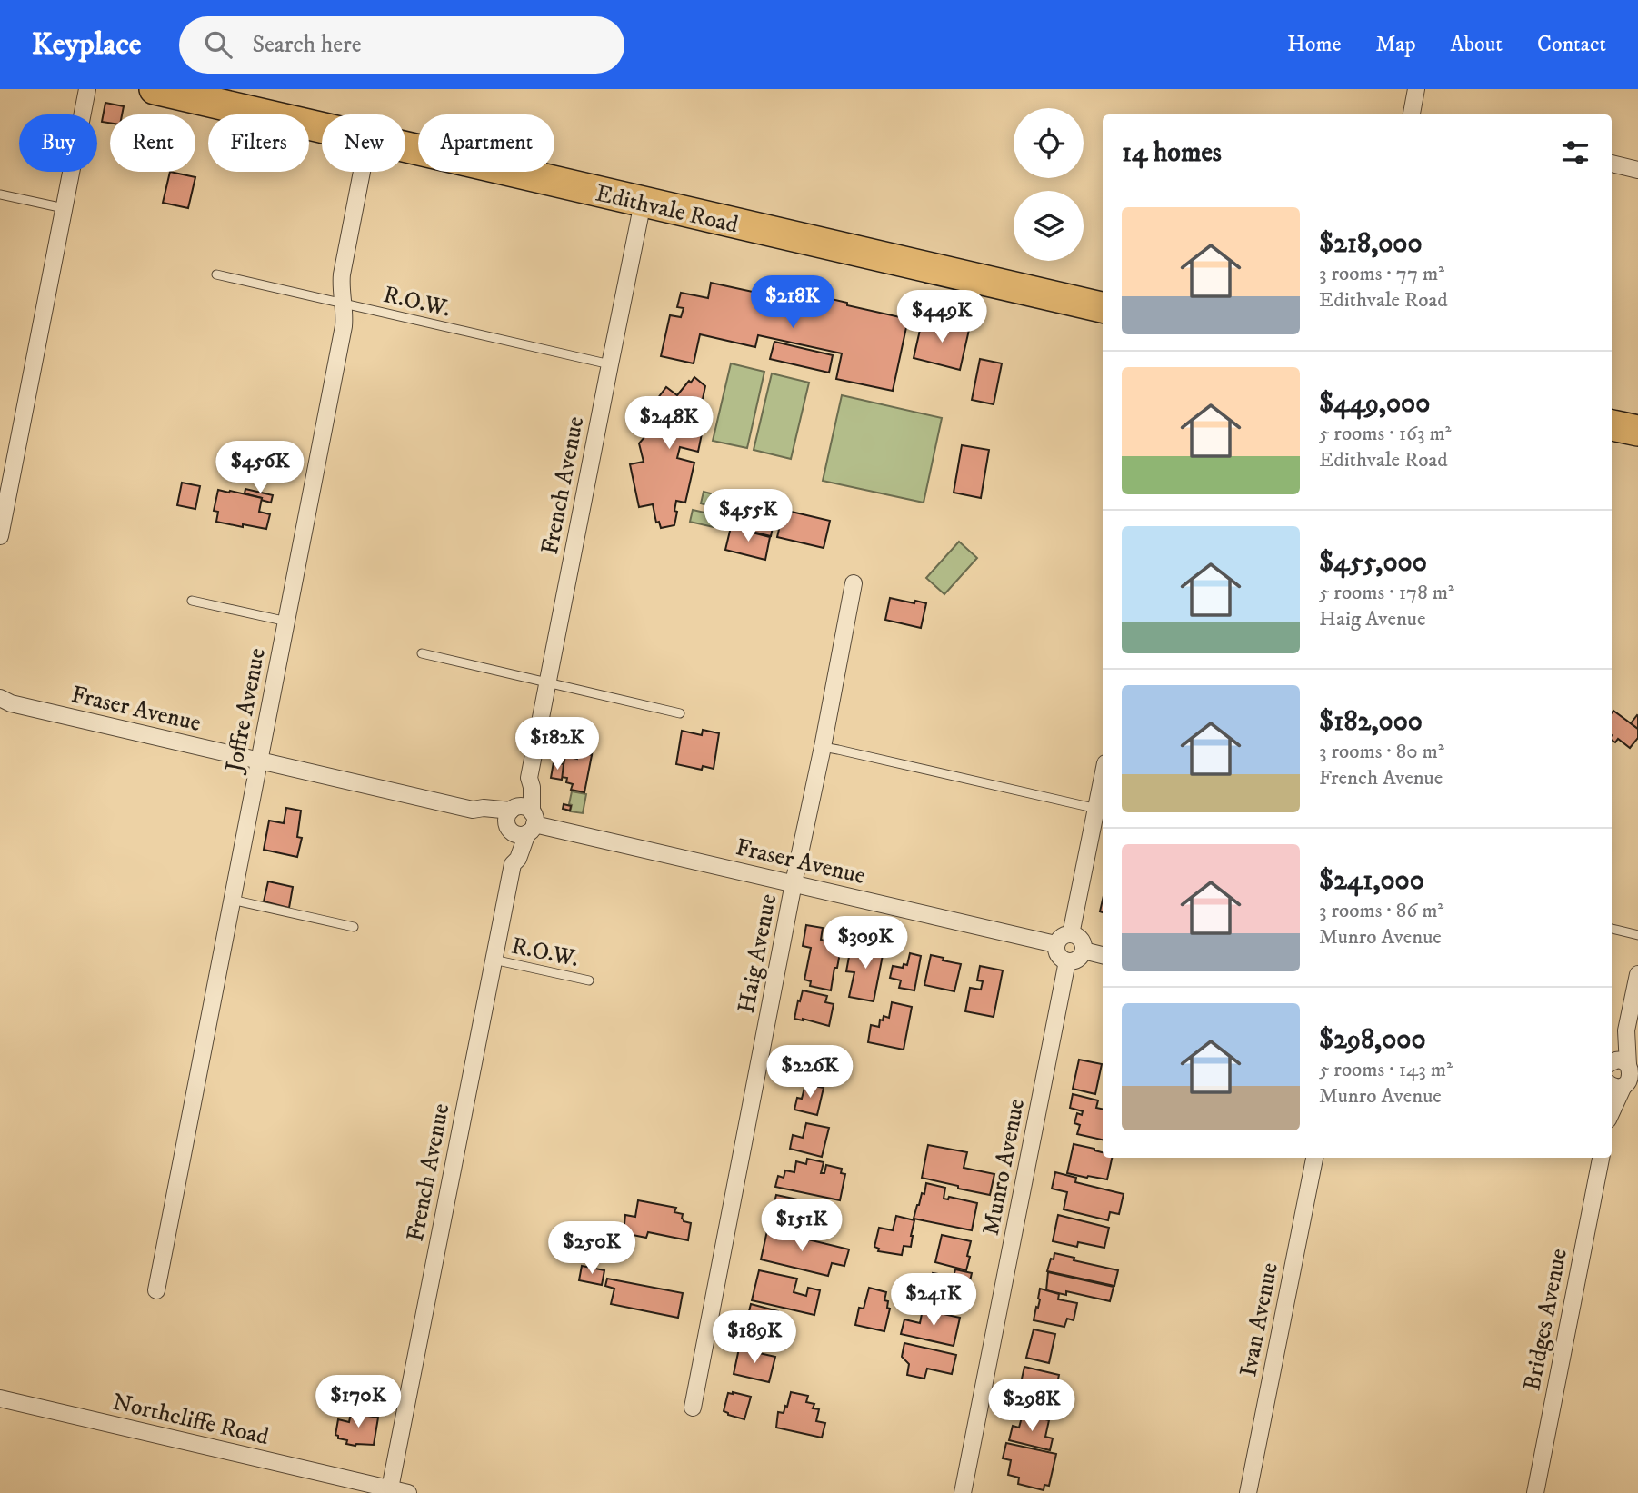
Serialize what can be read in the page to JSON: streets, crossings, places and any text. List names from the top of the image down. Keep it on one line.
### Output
{"streets":{"highway":["Edithvale Road"],"street":["French Avenue","Fraser Avenue","Joffre Avenue","Haig Avenue","Munro Avenue","Ivan Avenue","Bridges Avenue","Northcliffe Road"],"lane":["R.O.W."]},"crossings":[["Edithvale Road","French Avenue"],["R.O.W.","French Avenue"],["R.O.W.","Joffre Avenue"],["French Avenue","Fraser Avenue"],["French Avenue","Northcliffe Road"],["Fraser Avenue","Joffre Avenue"],["Fraser Avenue","Haig Avenue"],["Fraser Avenue","Munro Avenue"]],"page":{"header":"Keyplace","search":"Search here","nav":["Home","Map","About","Contact"],"chip":["Buy","Rent","Filters","New","Apartment"],"heading":"14 homes","list":[{"name":"$218,000","note":"3 rooms · 77 m² · Edithvale Road"},{"name":"$449,000","note":"5 rooms · 163 m² · Edithvale Road"},{"name":"$455,000","note":"5 rooms · 178 m² · Haig Avenue"},{"name":"$182,000","note":"3 rooms · 80 m² · French Avenue"},{"name":"$241,000","note":"3 rooms · 86 m² · Munro Avenue"},{"name":"$298,000","note":"5 rooms · 143 m² · Munro Avenue"}],"price":["$218K","$449K","$248K","$456K","$455K","$182K","$309K","$226K","$151K","$250K","$241K","$189K","$170K","$298K"]}}
